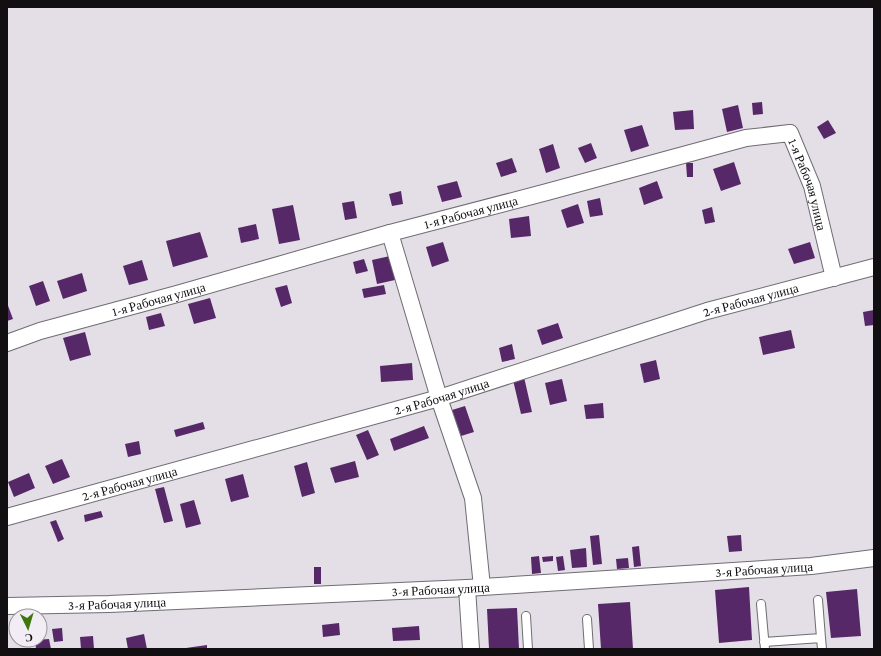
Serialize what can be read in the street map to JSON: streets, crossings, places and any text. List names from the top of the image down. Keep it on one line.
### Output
{"streets":{"street":["1-я Рабочая улица","2-я Рабочая улица","3-я Рабочая улица"]},"crossings":[["1-я Рабочая улица","2-я Рабочая улица"]],"north":"bottom"}
